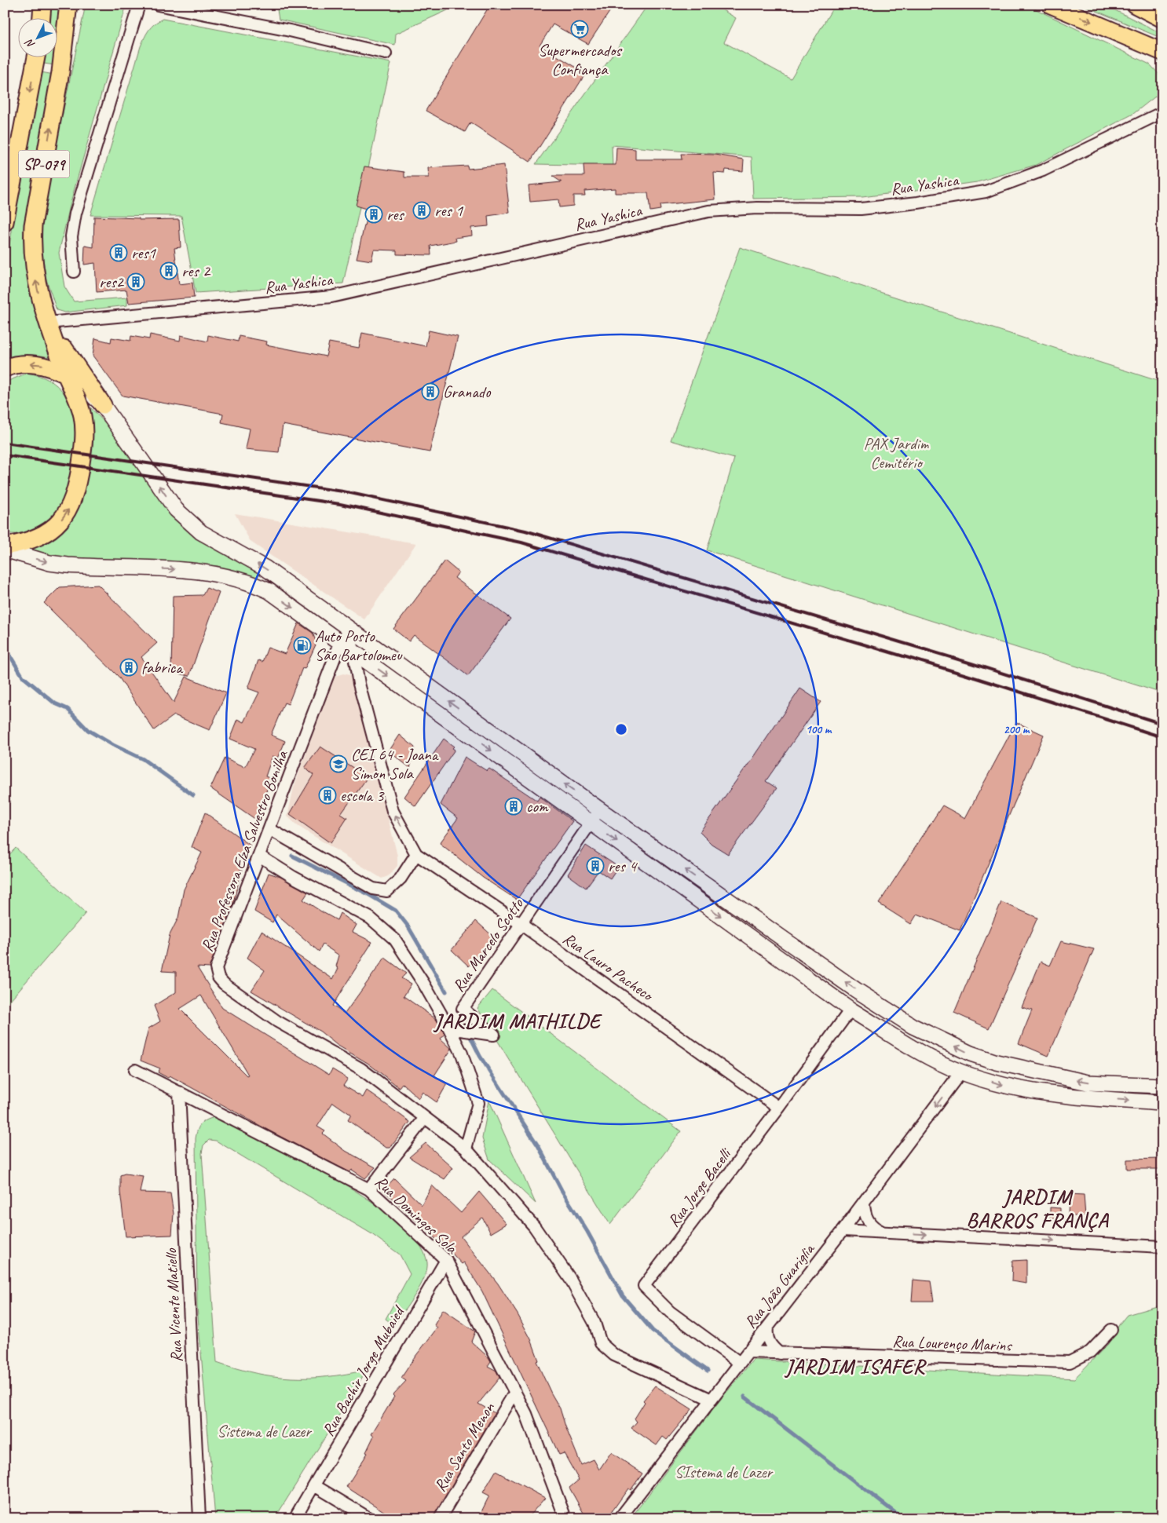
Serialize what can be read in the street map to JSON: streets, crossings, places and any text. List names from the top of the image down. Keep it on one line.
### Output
{"streets":{"main road":["SP-079"],"street":["Rua Yashica","Rua Professora Elza Salvestro Bonilha","Rua Marcelo Scotto","Rua Lauro Pacheco","Rua Jorge Bacelli","Rua Domingos Sola","Rua João Guariglia","Rua Vicente Matiello","Rua Lourenço Marins","Rua Bachir Jorge Mubaied","Rua Santo Menon"]},"crossings":[["SP-079","Rua Yashica"],["Rua Professora Elza Salvestro Bonilha","Rua João Guariglia"],["Rua Marcelo Scotto","Rua Lauro Pacheco"],["Rua Lauro Pacheco","Rua Jorge Bacelli"],["Rua Jorge Bacelli","Rua João Guariglia"],["Rua Domingos Sola","Rua Vicente Matiello"],["Rua Domingos Sola","Rua Bachir Jorge Mubaied"],["Rua Domingos Sola","Rua Santo Menon"],["Rua João Guariglia","Rua Lourenço Marins"]],"districts":["JARDIM MATHILDE","JARDIM BARROS FRANÇA","JARDIM ISAFER"],"parks":["PAX Jardim Cemitério","Sistema de Lazer","SIstema de Lazer"],"places":{"supermarket":["Supermercados Confiança"],"building":["res 1","res","res1","res 2","res2","Granado","fabrica","escola 3","com","res 4"],"fuel station":["Auto Posto São Bartolomeu"],"school or university":["CEI 64 - Joana Simon Sola"]},"north":"bottom left","rings":["100 m","200 m"]}
